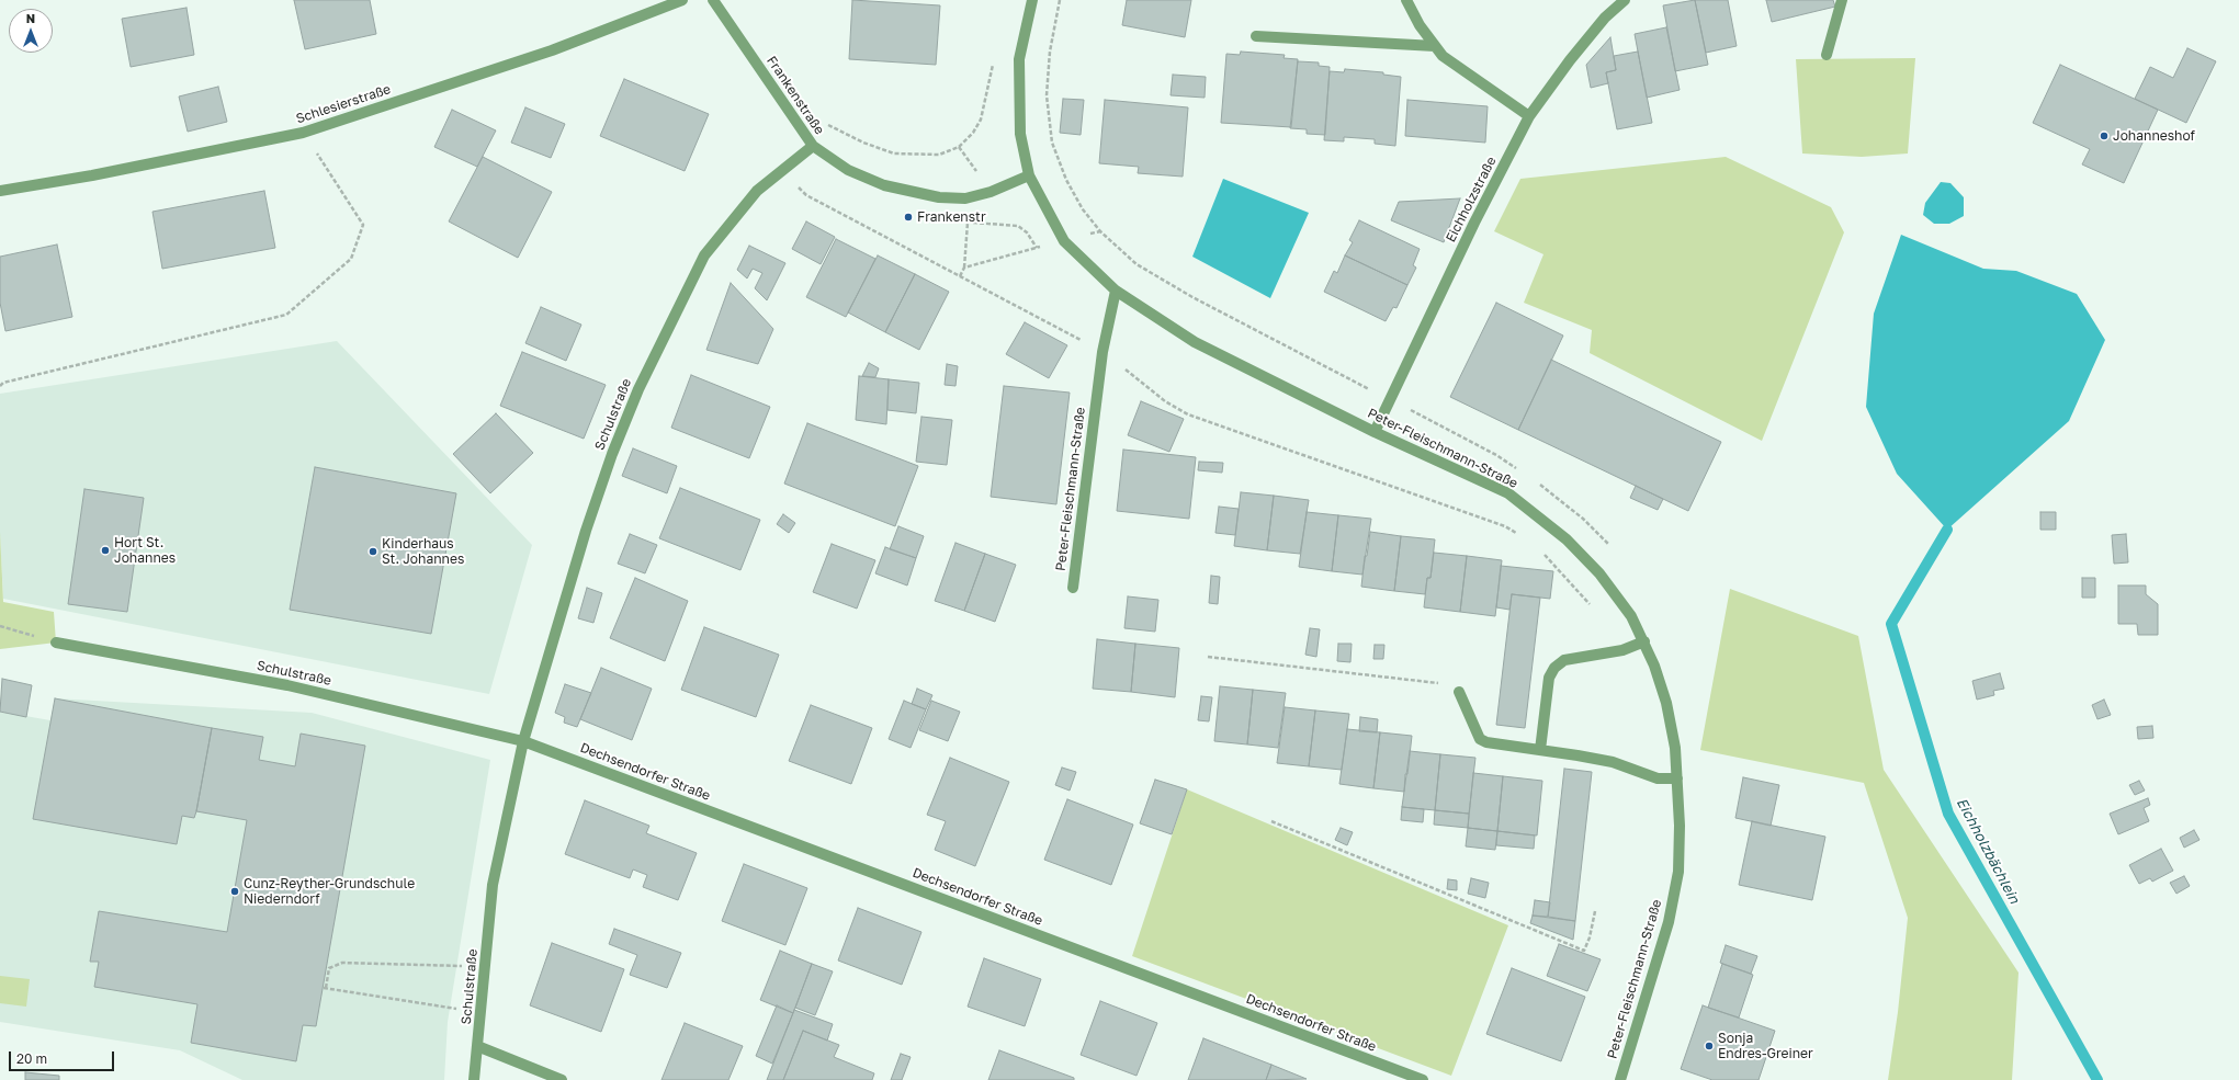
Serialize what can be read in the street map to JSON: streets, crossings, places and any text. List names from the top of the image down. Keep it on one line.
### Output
{"streets":{"street":["Frankenstraße","Schlesierstraße","Eichholzstraße","Schulstraße","Peter-Fleischmann-Straße","Dechsendorfer Straße"]},"crossings":[["Frankenstraße","Schulstraße"],["Frankenstraße","Peter-Fleischmann-Straße"],["Eichholzstraße","Peter-Fleischmann-Straße"],["Schulstraße","Dechsendorfer Straße"]],"water":["Eichholzbächlein"],"places":["Johanneshof","Frankenstr","Hort St. Johannes","Kinderhaus St. Johannes","Cunz-Reyther-Grundschule Niederndorf","Sonja Endres-Greiner"],"scale_bar":"20 m","north":"top"}
